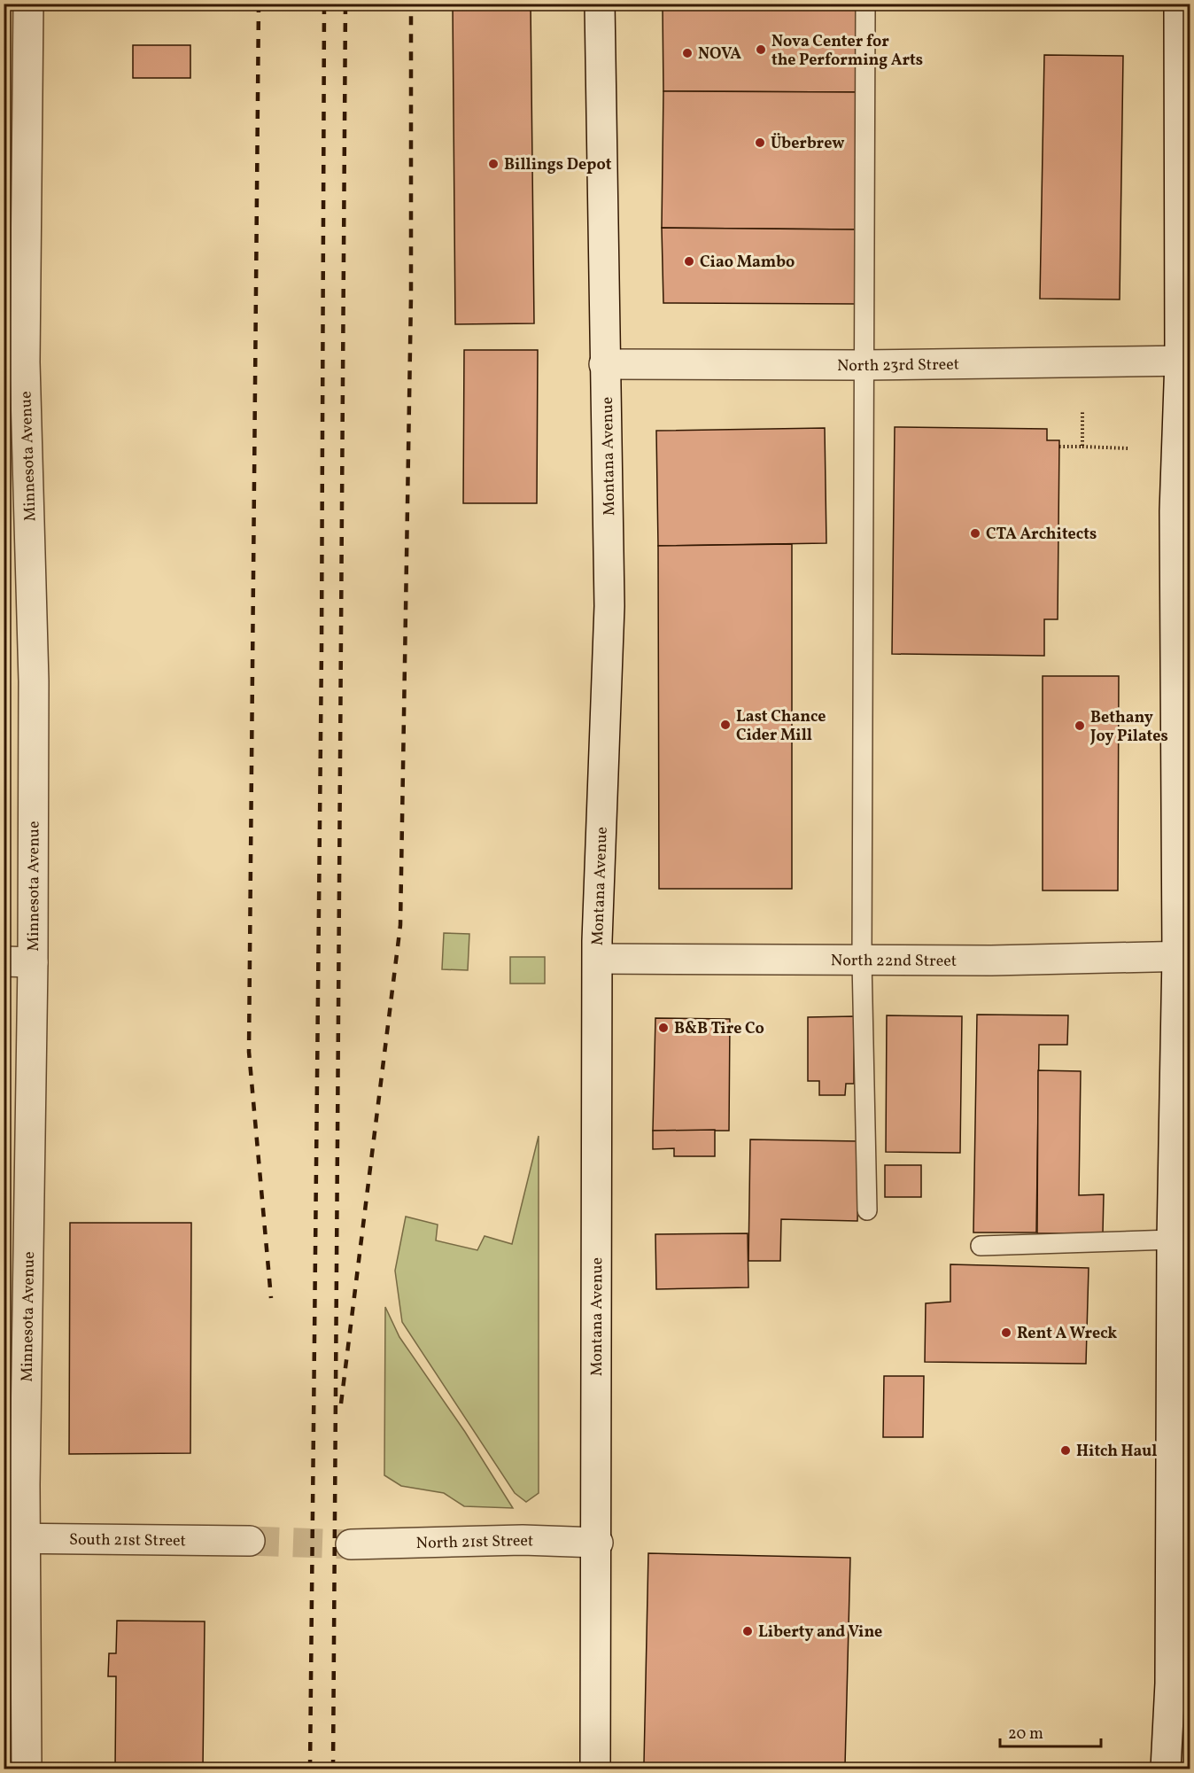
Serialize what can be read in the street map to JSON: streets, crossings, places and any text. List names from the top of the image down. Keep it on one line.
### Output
{"streets":{"main road":["North 23rd Street","Minnesota Avenue","Montana Avenue","North 22nd Street","South 21st Street","North 21st Street"]},"crossings":[["North 23rd Street","Montana Avenue"],["Minnesota Avenue","South 21st Street"],["Montana Avenue","North 22nd Street"],["Montana Avenue","North 21st Street"]],"places":["Nova Center for the Performing Arts","NOVA","Überbrew","Billings Depot","Ciao Mambo","CTA Architects","Last Chance Cider Mill","Bethany Joy Pilates","B&B Tire Co","Rent A Wreck","Hitch Haul","Liberty and Vine"],"scale_bar":"20 m"}
